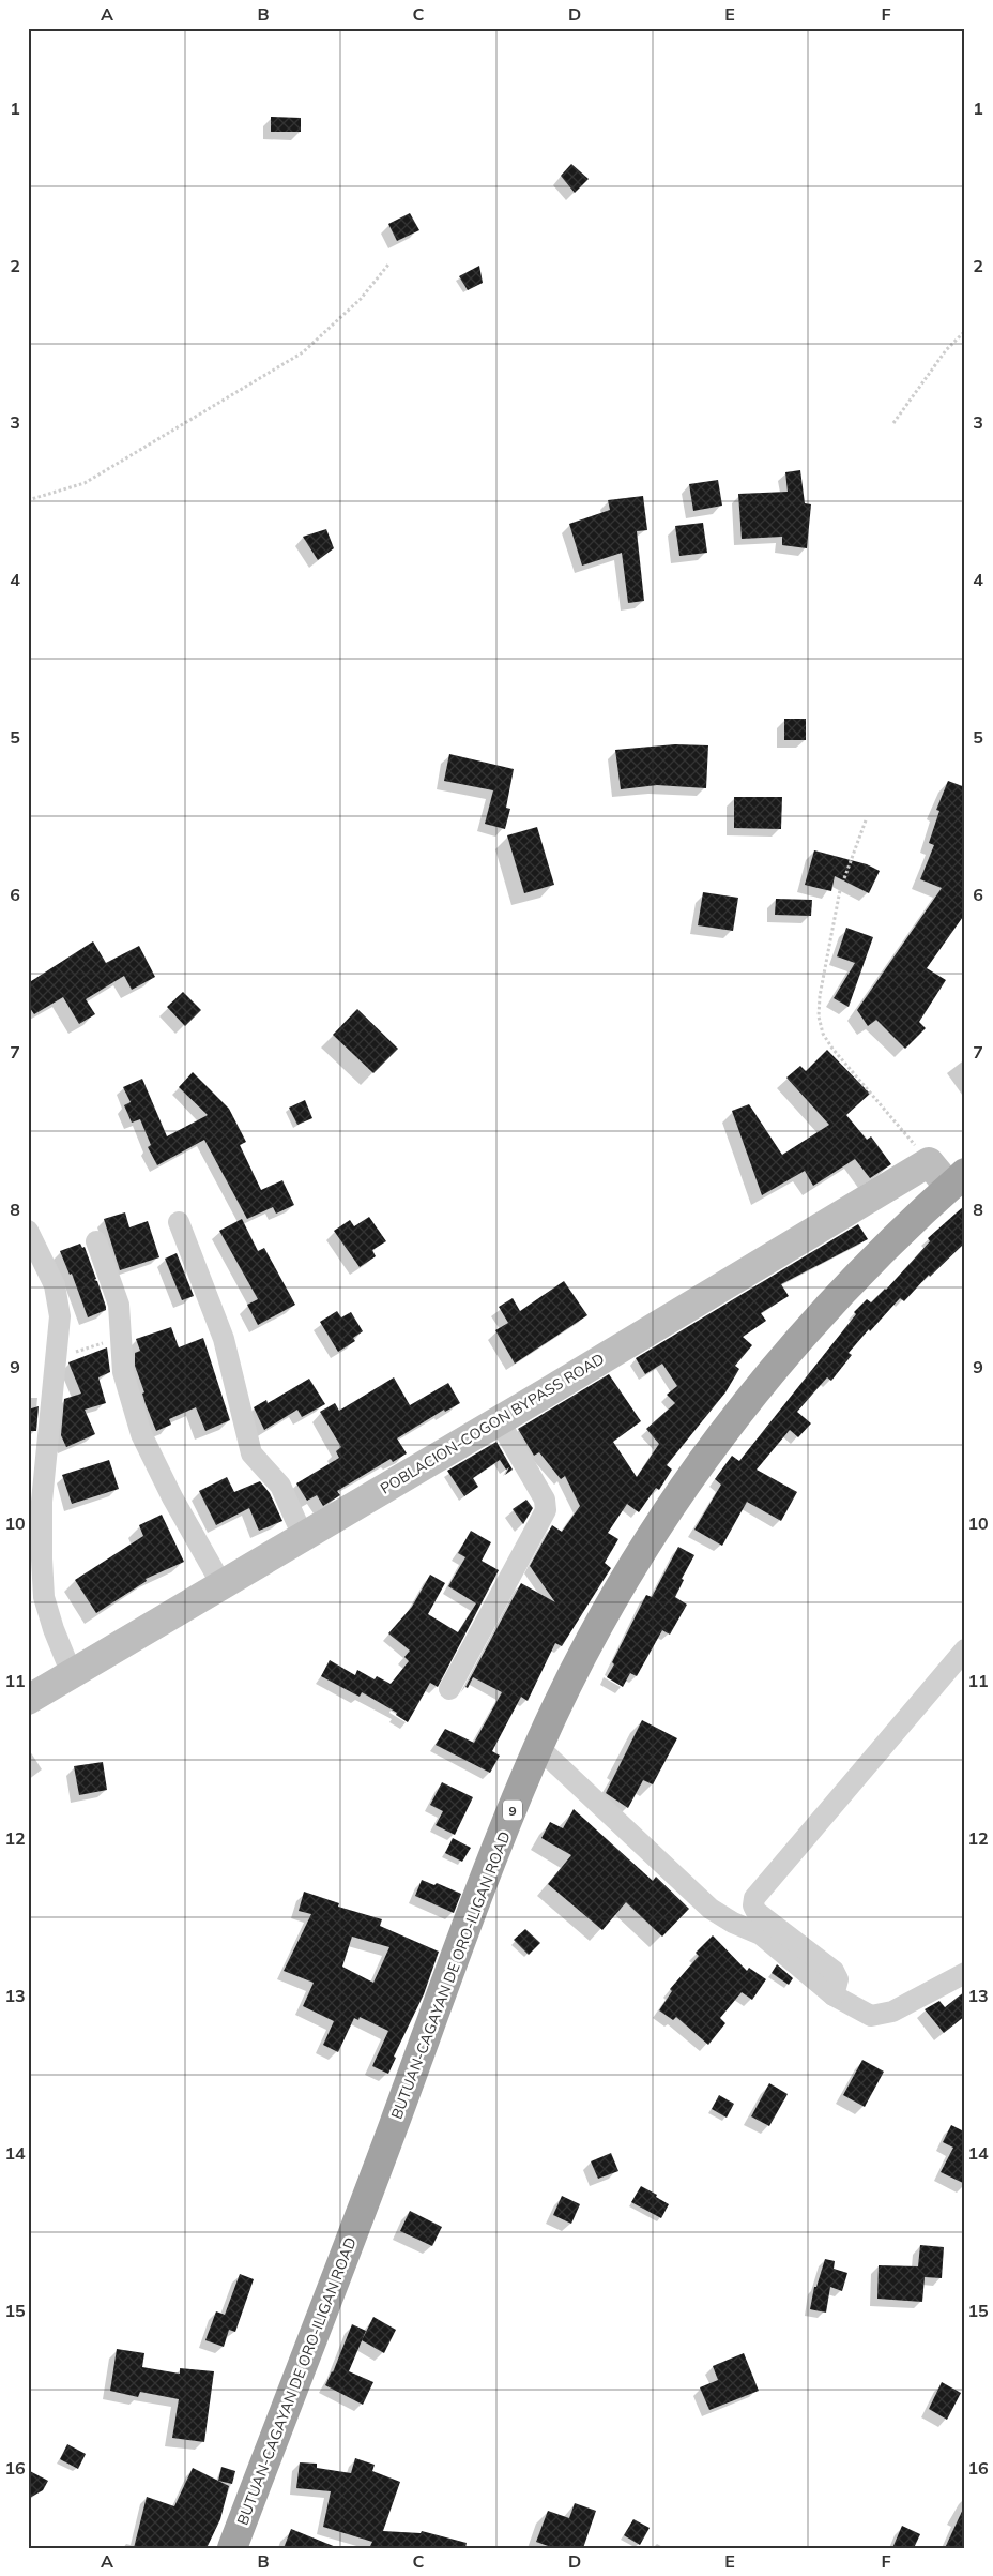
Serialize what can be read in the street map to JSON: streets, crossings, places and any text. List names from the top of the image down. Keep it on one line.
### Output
{"streets":{"highway":["9","BUTUAN-CAGAYAN DE ORO-ILIGAN ROAD"],"main road":["POBLACION-COGON BYPASS ROAD"]},"grid":{"columns":["A","B","C","D","E","F"],"rows":["1","2","3","4","5","6","7","8","9","10","11","12","13","14","15","16"]}}
